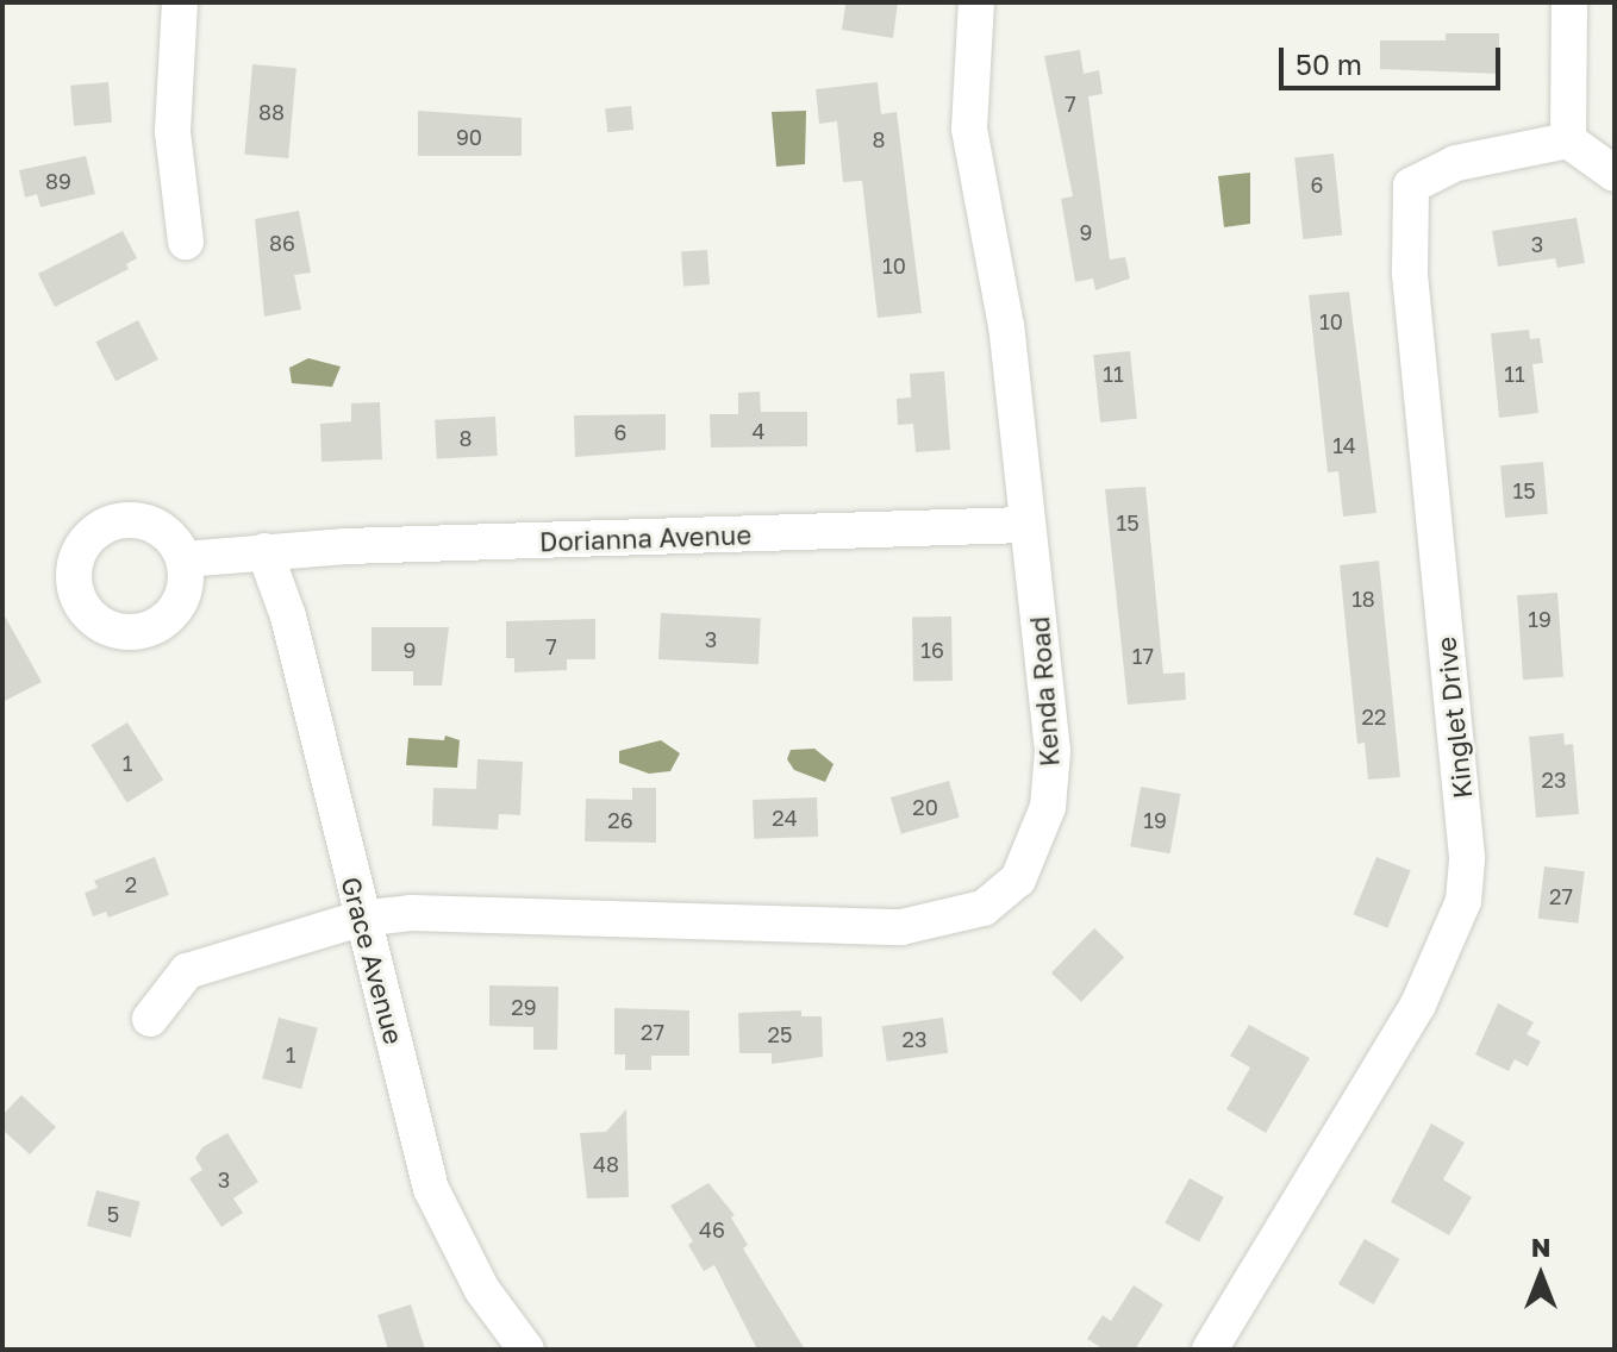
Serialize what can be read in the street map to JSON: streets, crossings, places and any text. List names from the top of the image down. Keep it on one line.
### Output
{"streets":{"street":["Dorianna Avenue","Kenda Road","Kinglet Drive","Grace Avenue"]},"crossings":[["Dorianna Avenue","Kenda Road"],["Dorianna Avenue","Grace Avenue"],["Kenda Road","Grace Avenue"]],"house_numbers":["7","88","90","8","89","6","9","86","3","10","10","11","11","4","6","8","14","15","15","18","19","3","7","9","16","17","22","1","23","20","24","26","19","2","27","29","27","25","23","1","48","3","5","46"],"scale_bar":"50 m","north":"top"}
